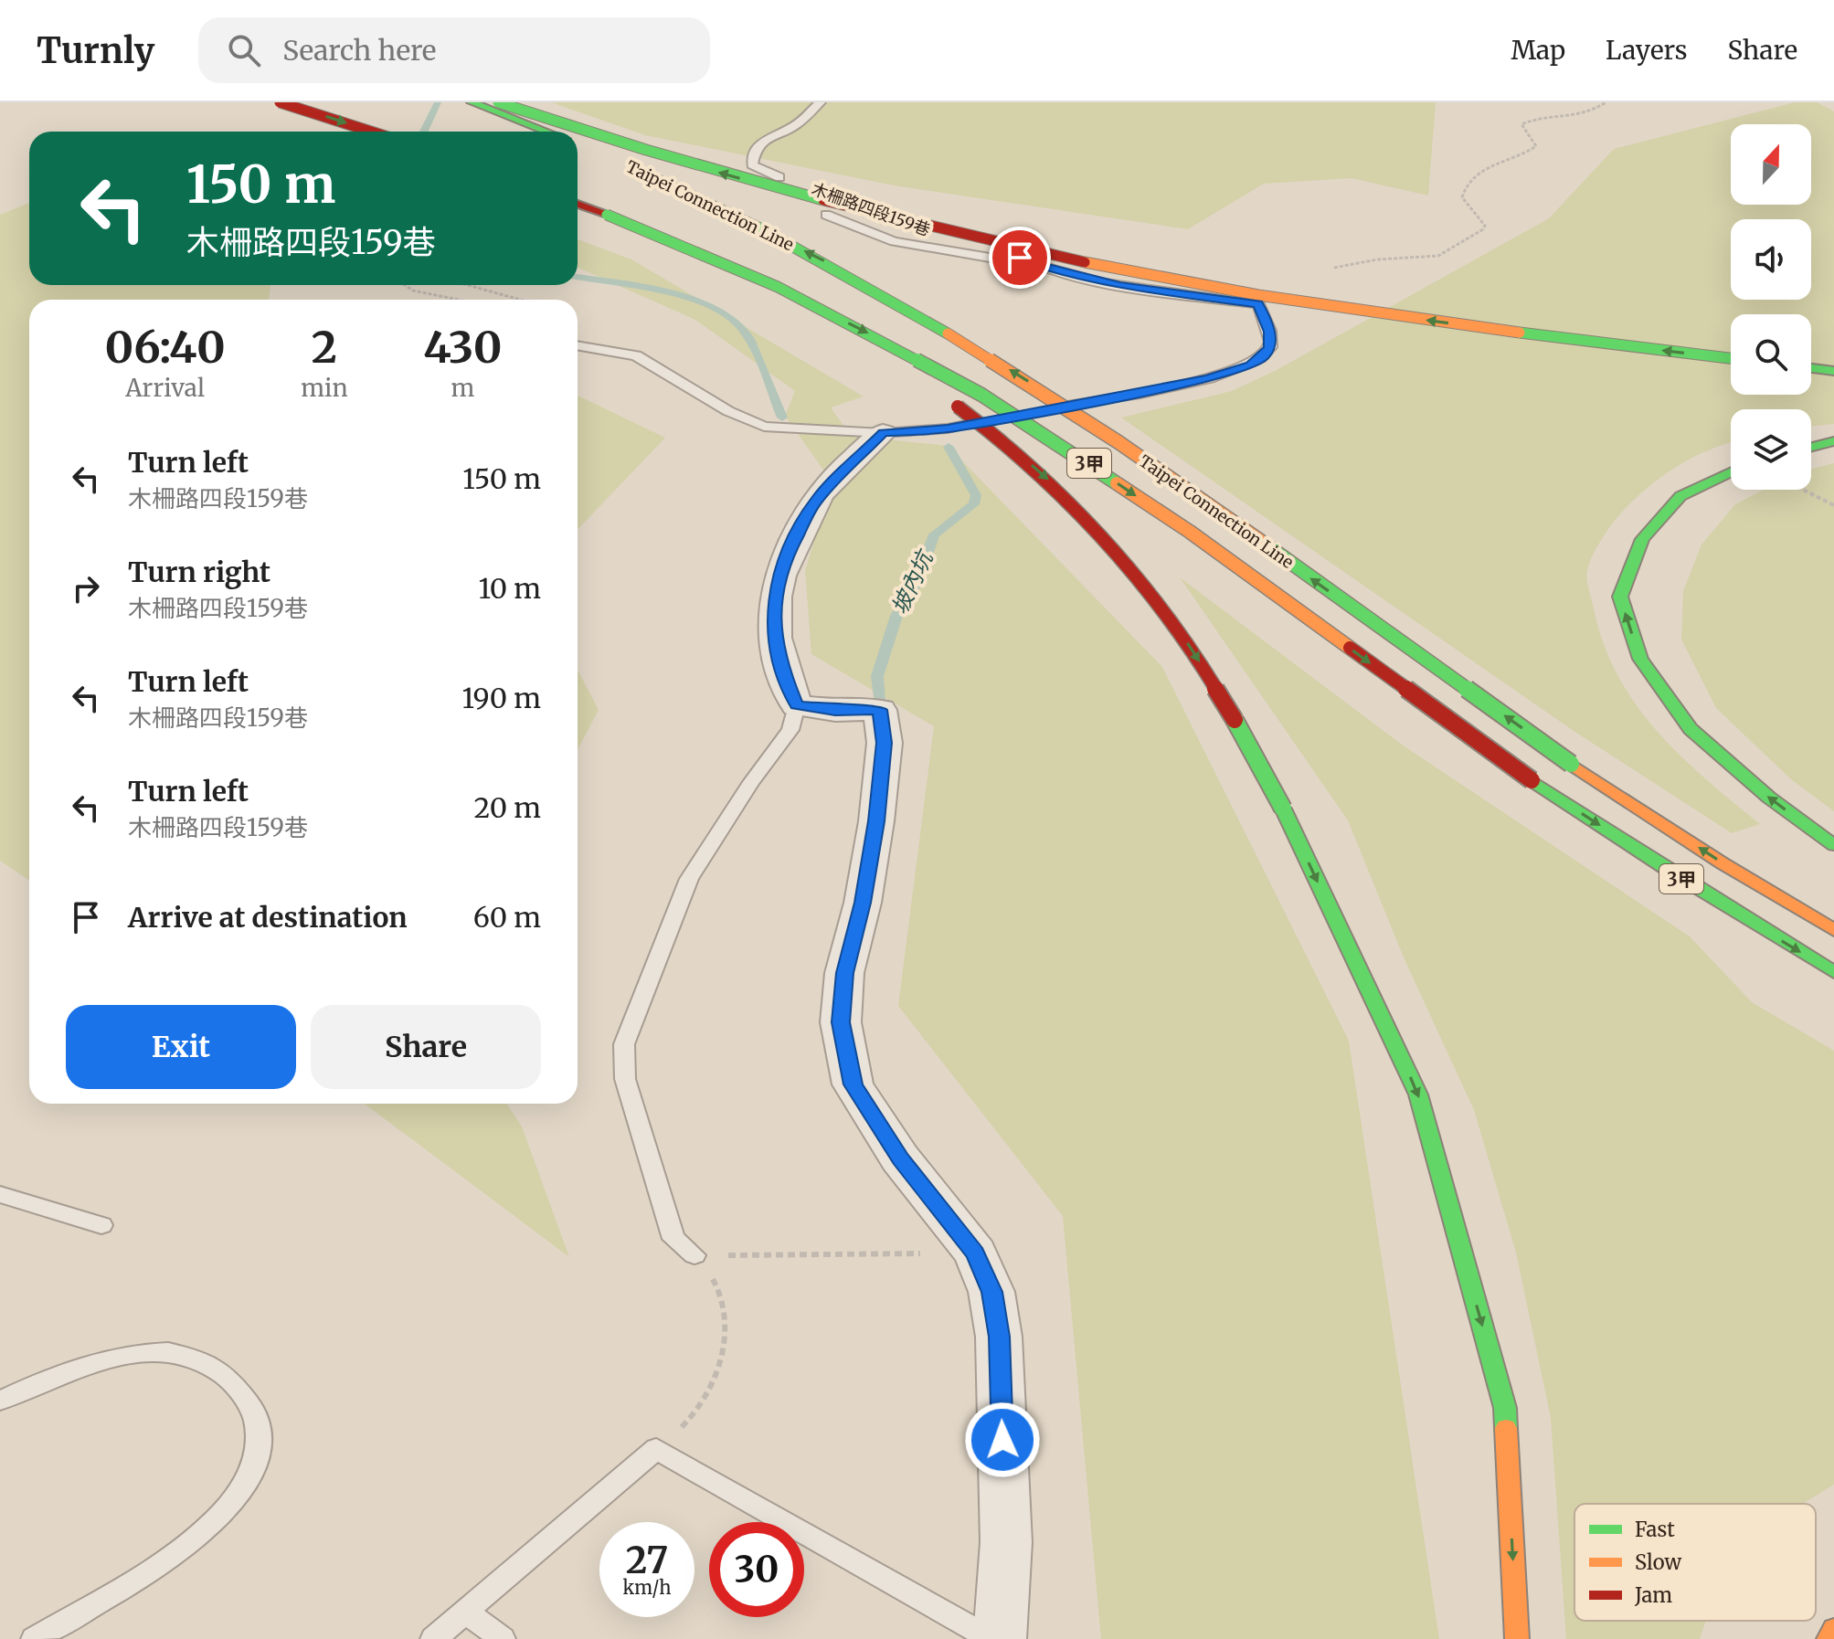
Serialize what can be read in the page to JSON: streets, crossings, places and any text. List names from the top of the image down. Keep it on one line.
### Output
{"streets":{"highway":["Taipei Connection Line","3甲"],"lane":["木柵路四段159巷"]},"water":["坡內坑"],"legend":["Fast","Slow","Jam"],"north":"top","page":{"header":"Turnly","search":"Search here","nav":["Map","Layers","Share"],"turn":["150 m","木柵路四段159巷"],"eta":["06:40","Arrival","2","min","430","m"],"list":[{"name":"Turn left","note":"木柵路四段159巷","value":"150 m"},{"name":"Turn right","note":"木柵路四段159巷","value":"10 m"},{"name":"Turn left","note":"木柵路四段159巷","value":"190 m"},{"name":"Turn left","note":"木柵路四段159巷","value":"20 m"},{"name":"Arrive at destination","value":"60 m"}],"buttons":["Exit","Share"],"speed":"27 km/h","limit":"30"}}
